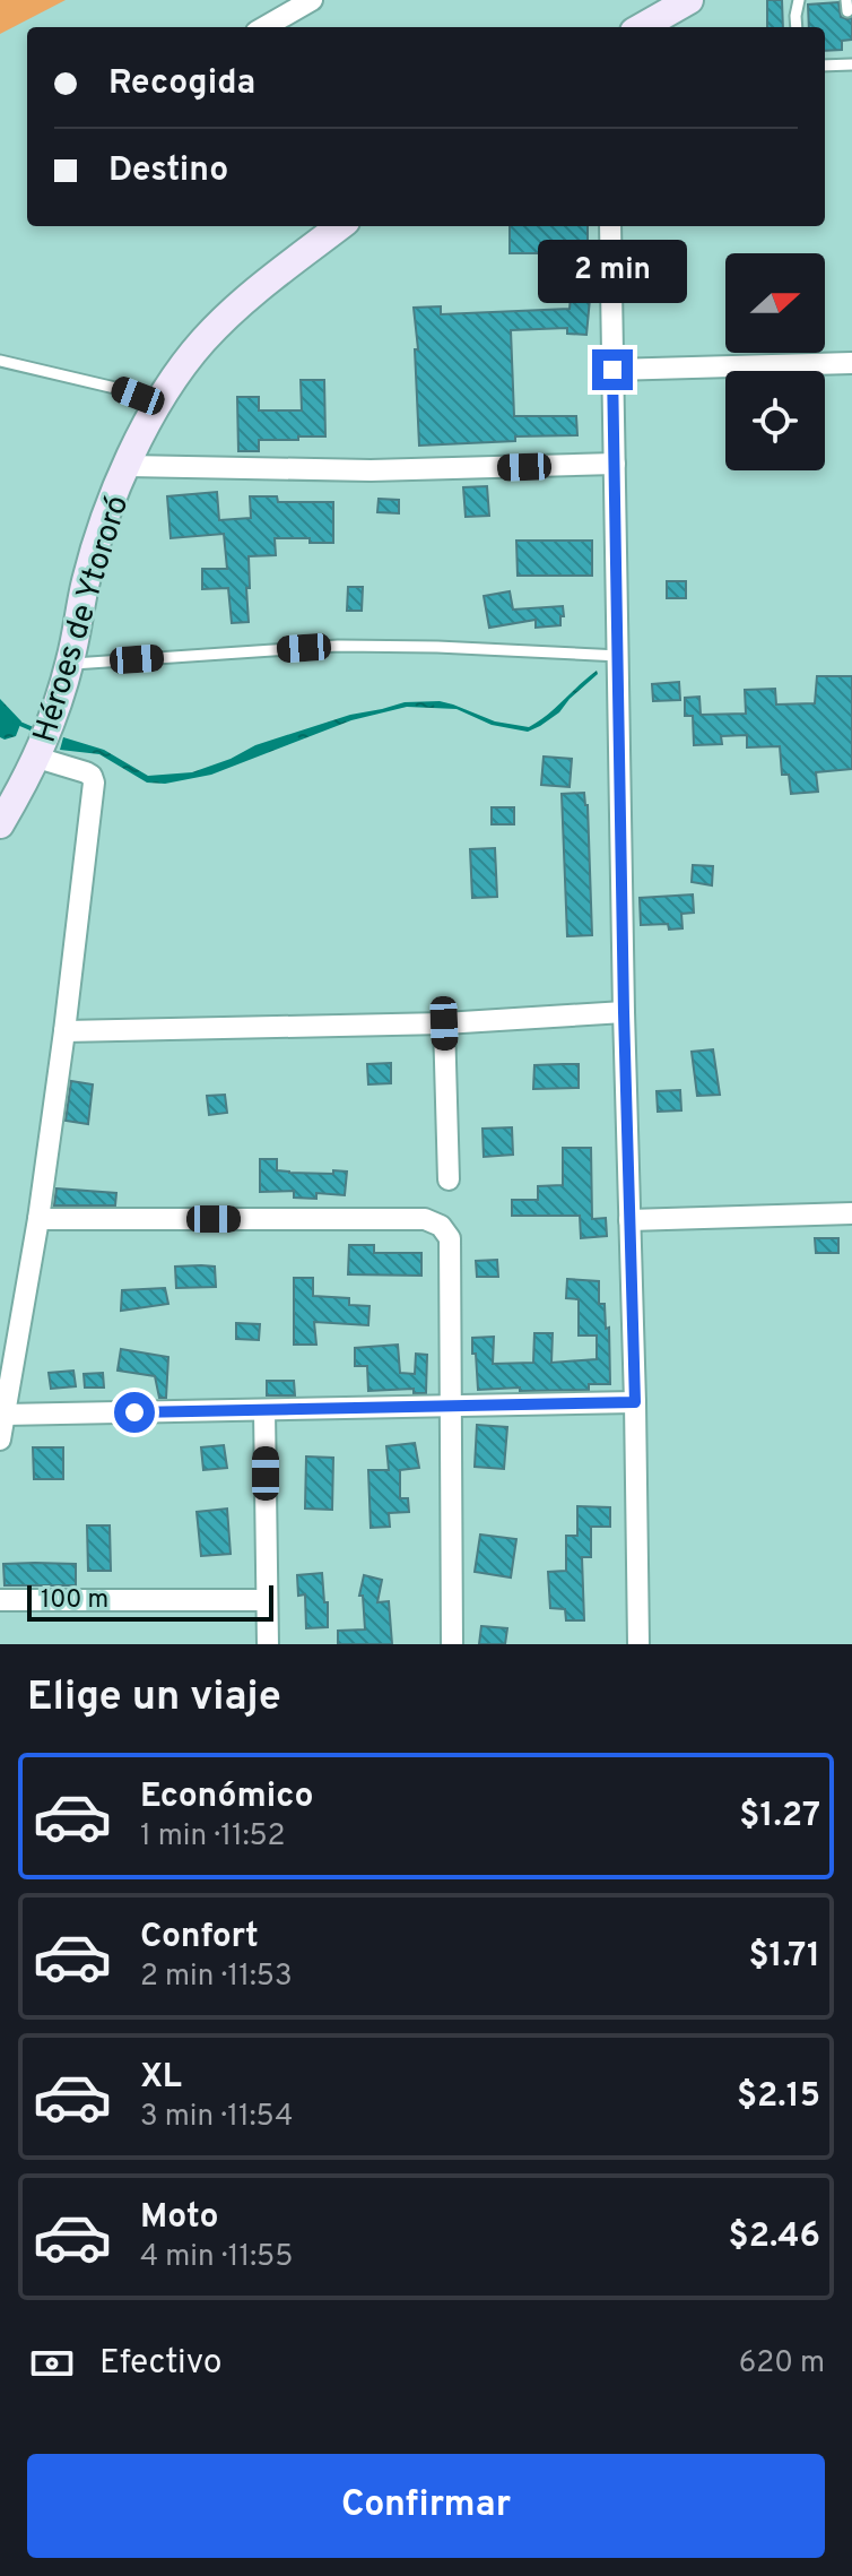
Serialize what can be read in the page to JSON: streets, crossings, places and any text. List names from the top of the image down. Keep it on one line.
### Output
{"streets":{"main road":["Héroes de Ytororó"]},"scale_bar":"100 m","north":"right","page":{"banner":["Recogida","Destino"],"bubble":"2 min","scale":"100 m","heading":"Elige un viaje","list":[{"name":"Económico","note":"1 min · 11:52","value":"$1.27"},{"name":"Confort","note":"2 min · 11:53","value":"$1.71"},{"name":"XL","note":"3 min · 11:54","value":"$2.15"},{"name":"Moto","note":"4 min · 11:55","value":"$2.46"}],"pay":["Efectivo","620 m"],"buttons":"Confirmar"}}
